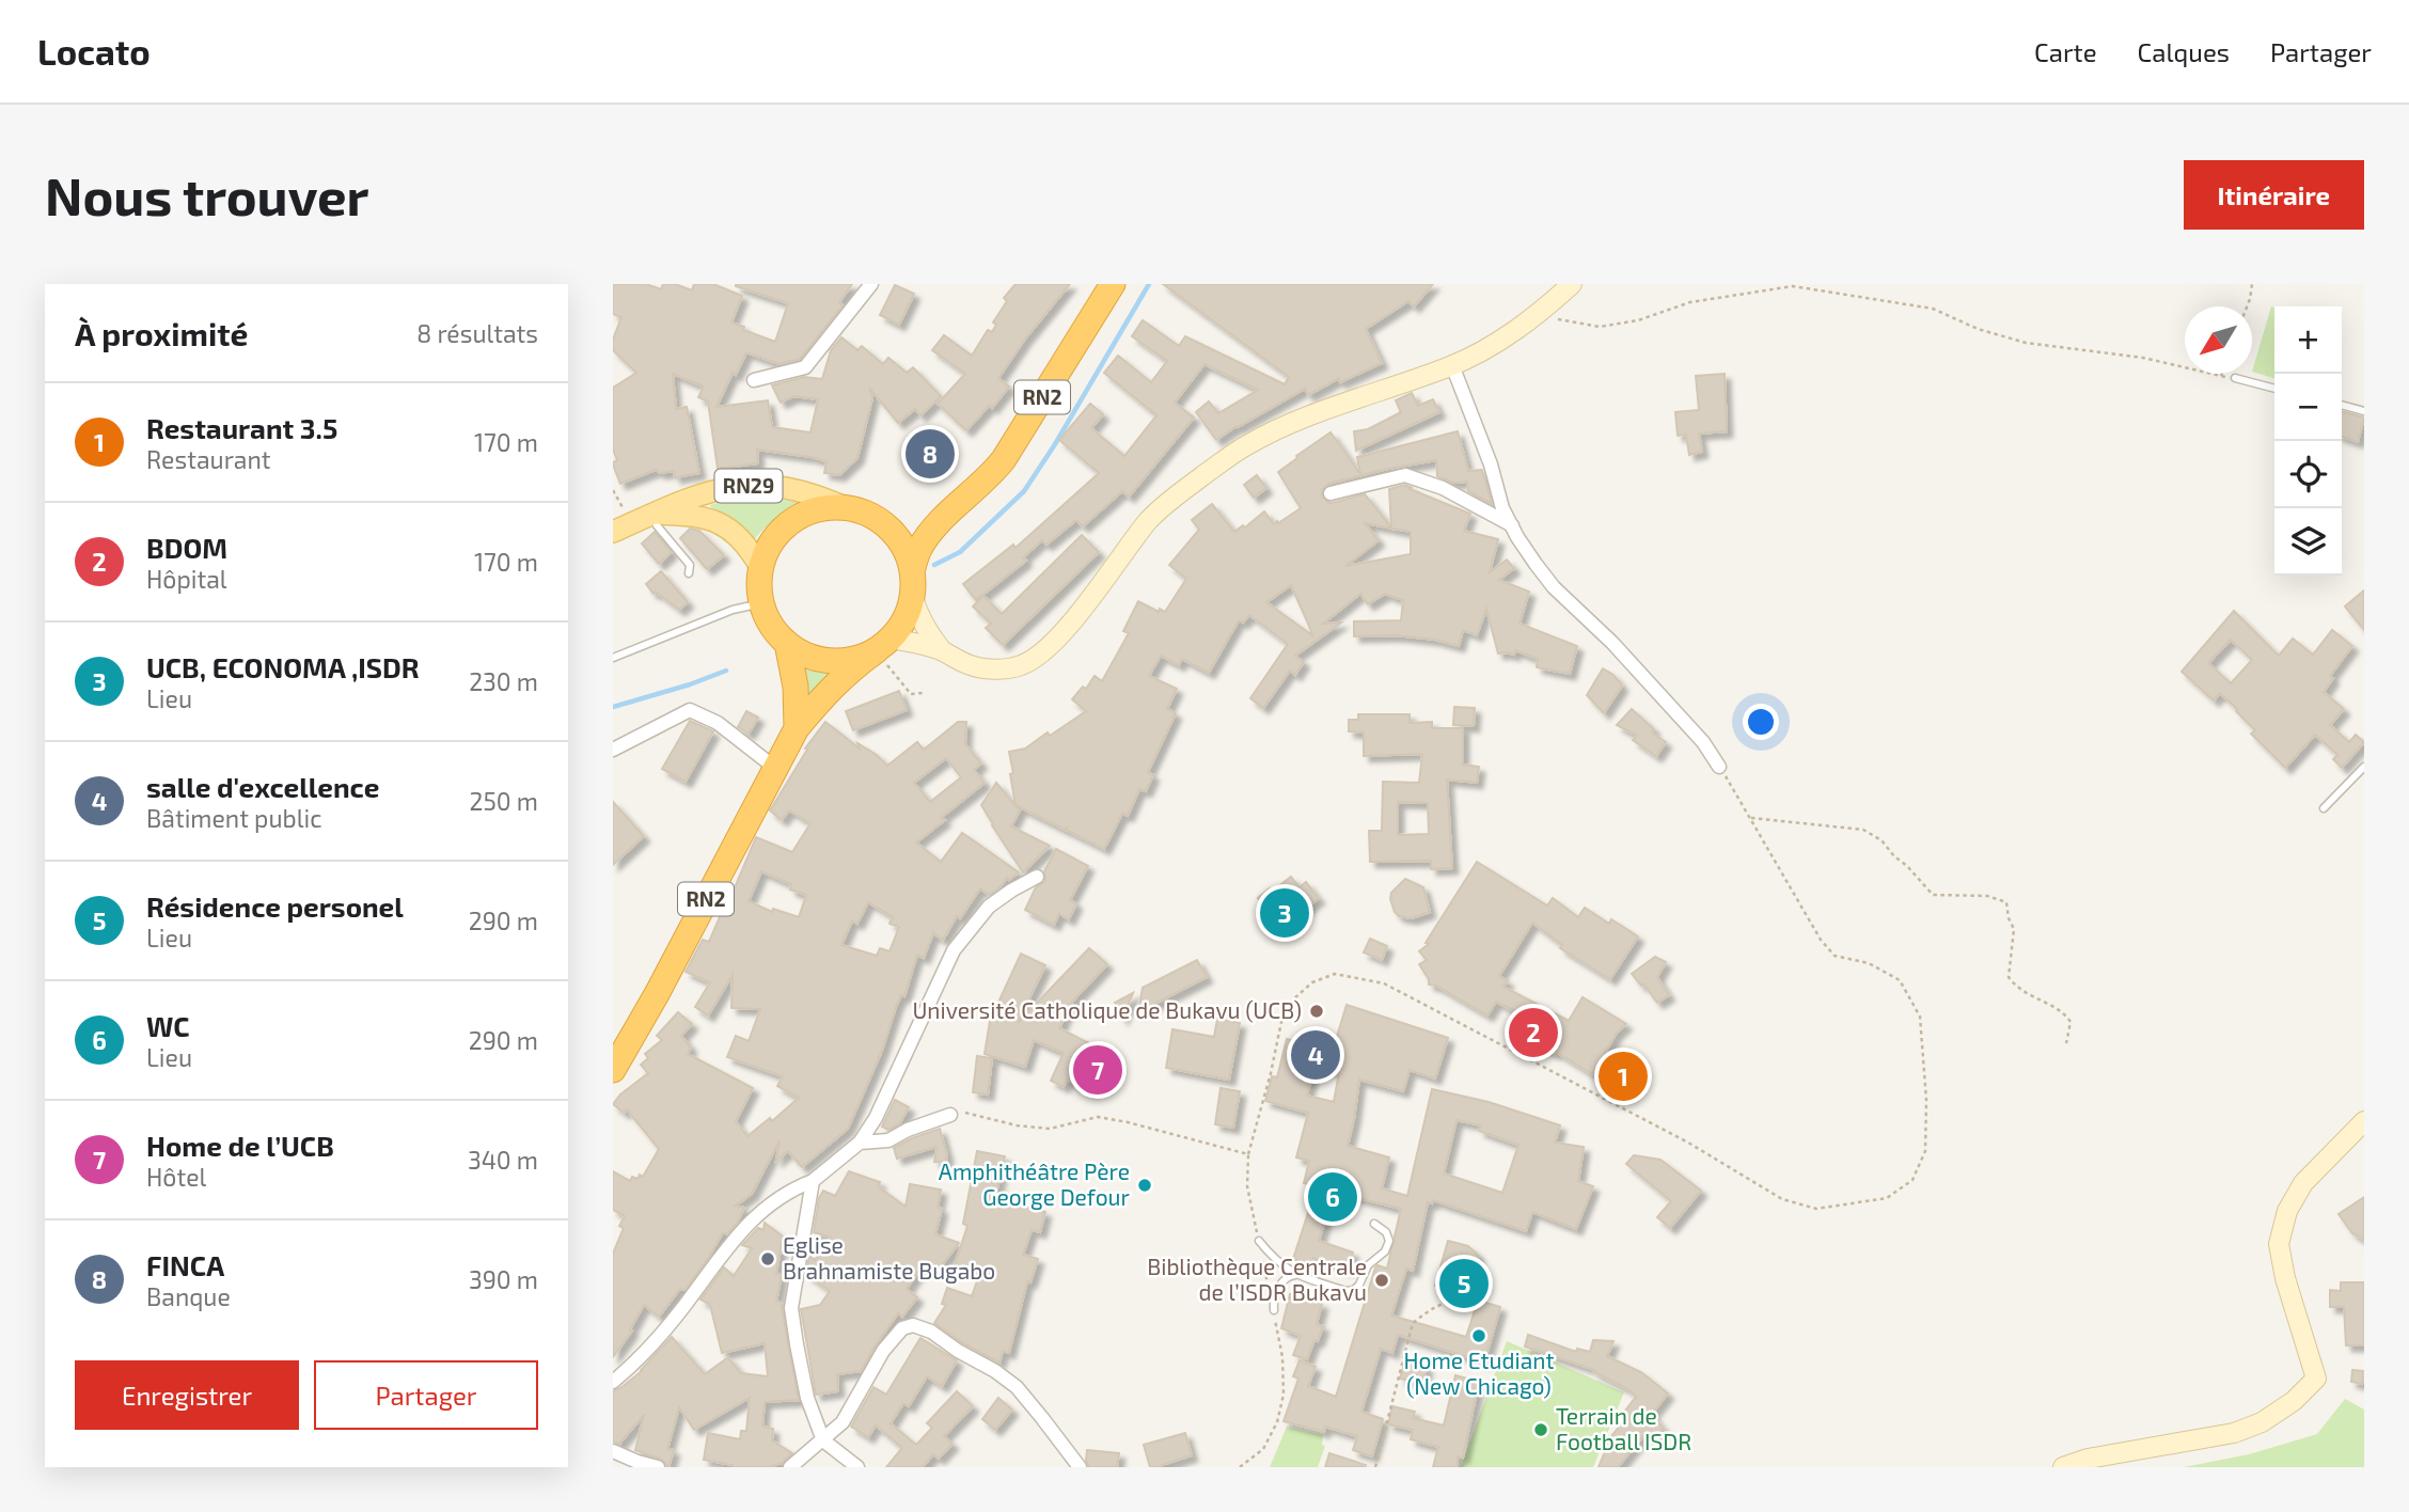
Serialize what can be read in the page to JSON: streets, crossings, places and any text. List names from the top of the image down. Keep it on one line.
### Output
{"streets":{"highway":["RN2"],"main road":["RN29"]},"crossings":[["RN2","RN29"]],"places":["Université Catholique de Bukavu (UCB)","Amphithéâtre Père George Defour","Eglise Brahnamiste Bugabo","Bibliothèque Centrale de l’ISDR Bukavu","Home Etudiant (New Chicago)","Terrain de Football ISDR"],"north":"bottom left","page":{"header":"Locato","nav":["Carte","Calques","Partager"],"buttons":["Itinéraire",["Enregistrer","Partager"]],"title":"Nous trouver","heading":["À proximité","8 résultats"],"map_buttons":["+","−"],"list":[{"mark":"1","name":"Restaurant 3.5","note":"Restaurant","value":"170 m"},{"mark":"2","name":"BDOM","note":"Hôpital","value":"170 m"},{"mark":"3","name":"UCB, ECONOMA ,ISDR","note":"Lieu","value":"230 m"},{"mark":"4","name":"salle d'excellence","note":"Bâtiment public","value":"250 m"},{"mark":"5","name":"Résidence personel","note":"Lieu","value":"290 m"},{"mark":"6","name":"WC","note":"Lieu","value":"290 m"},{"mark":"7","name":"Home de l’UCB","note":"Hôtel","value":"340 m"},{"mark":"8","name":"FINCA","note":"Banque","value":"390 m"}],"pins":["8","3","2","4","7","1","6","5"]}}
